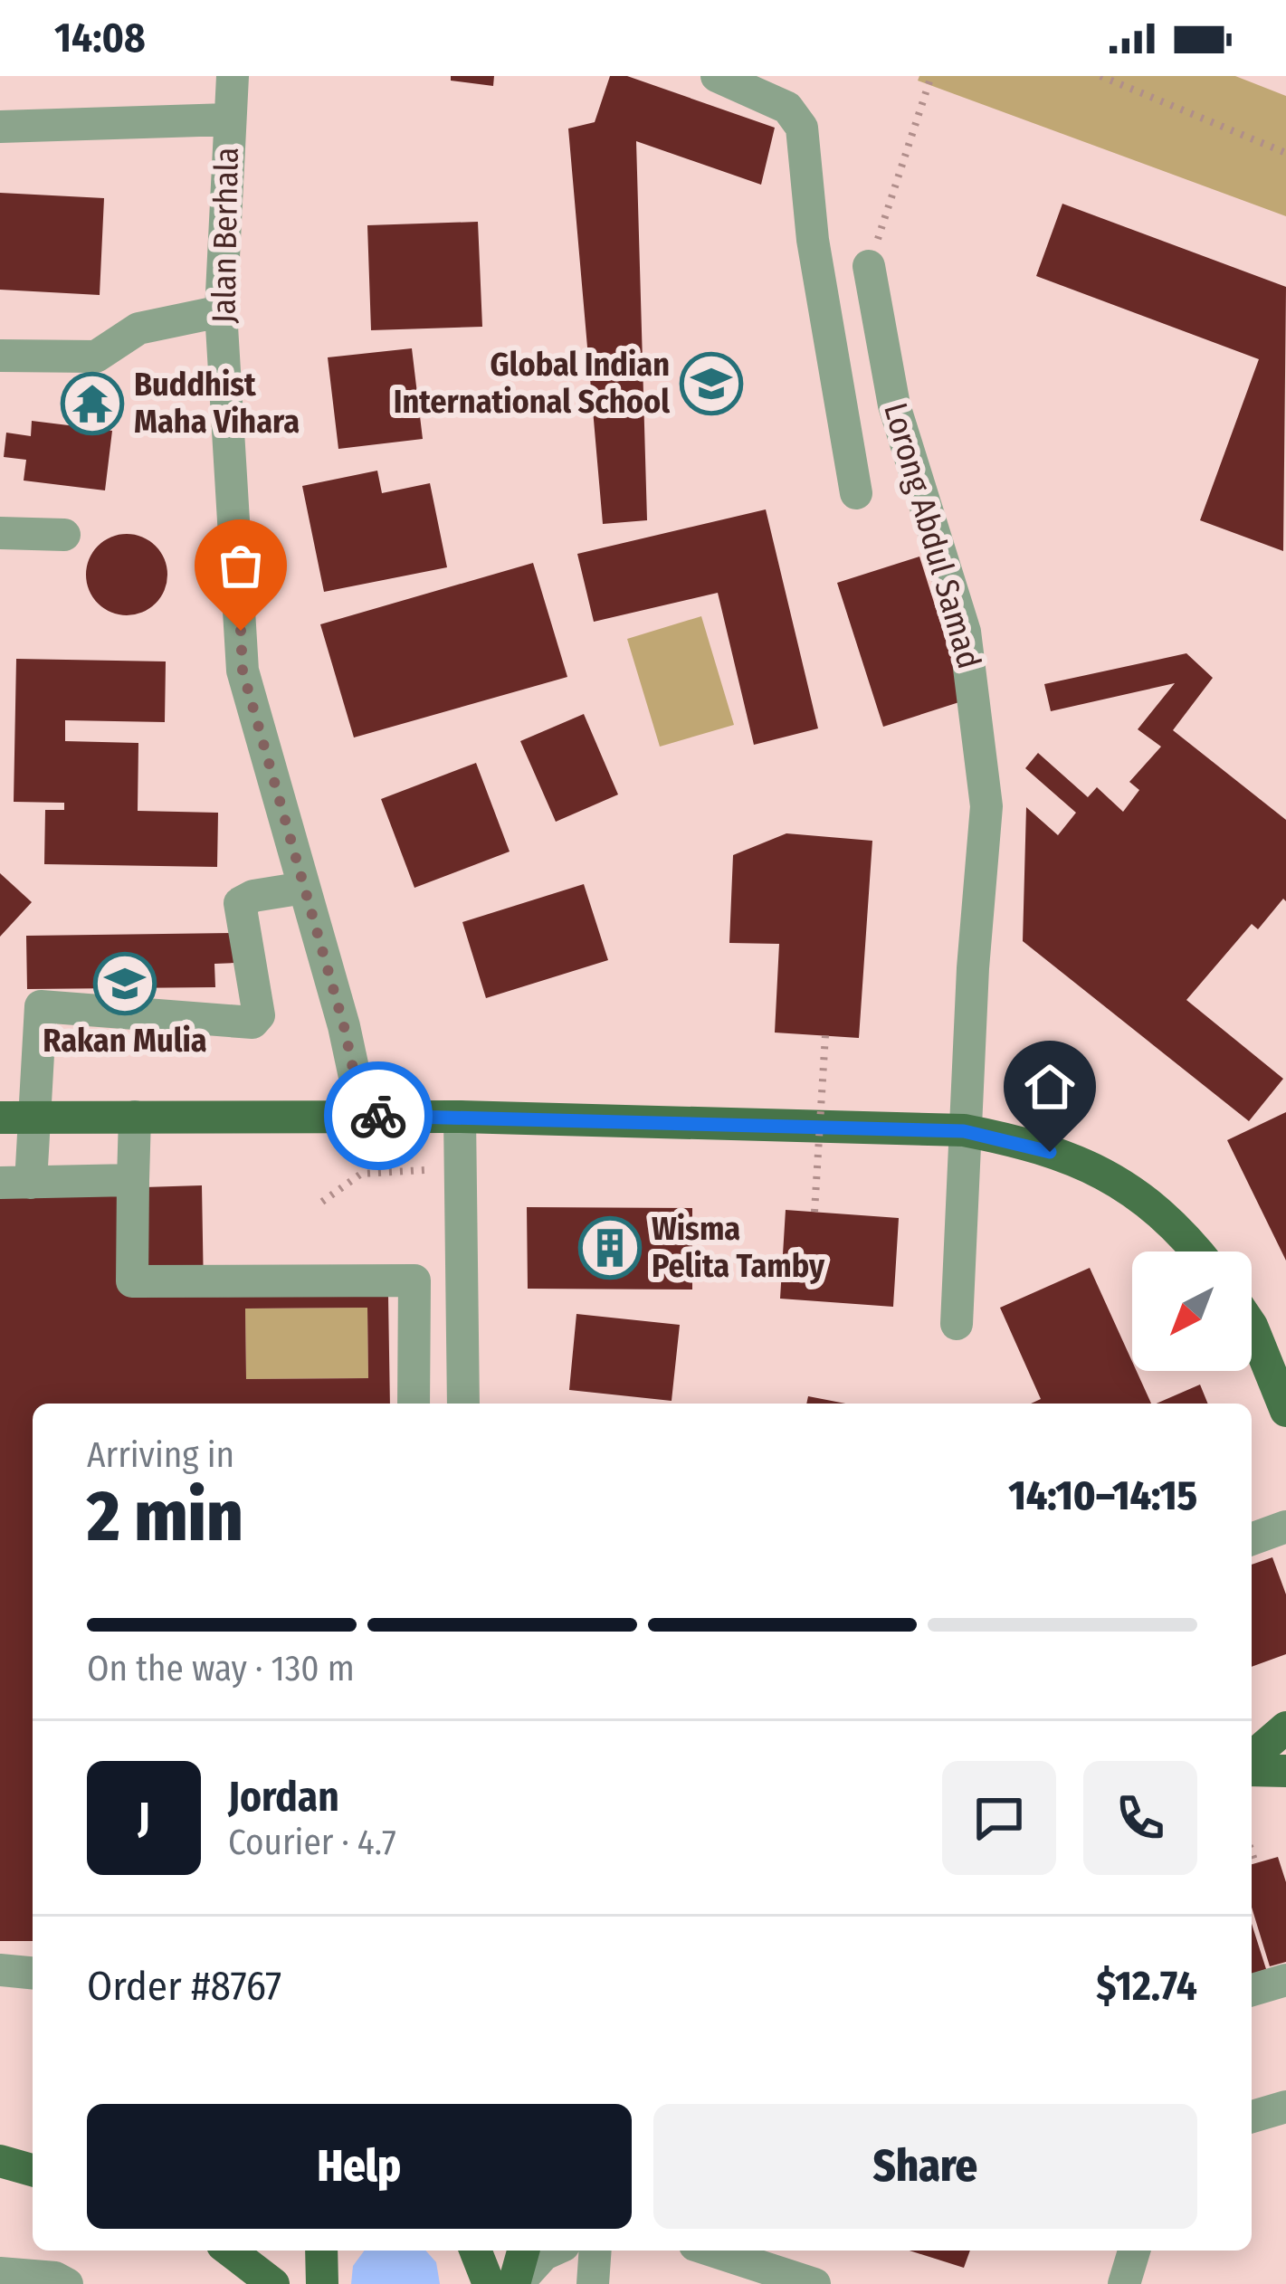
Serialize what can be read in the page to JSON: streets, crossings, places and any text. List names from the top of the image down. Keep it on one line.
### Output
{"streets":{"street":["Jalan Berhala","Lorong Abdul Samad"]},"places":{"school or university":["Global Indian International School","Rakan Mulia"],"temple":["Buddhist Maha Vihara"],"building":["Wisma Pelita Tamby"]},"north":"bottom left","page":{"status":"14:08","heading":["2 min","Arriving in","14:10–14:15"],"panel":["Jordan","Courier · 4.7","Order #8767","$12.74"],"bar":"On the way · 130 m","round":"J","buttons":["Help","Share"]}}
